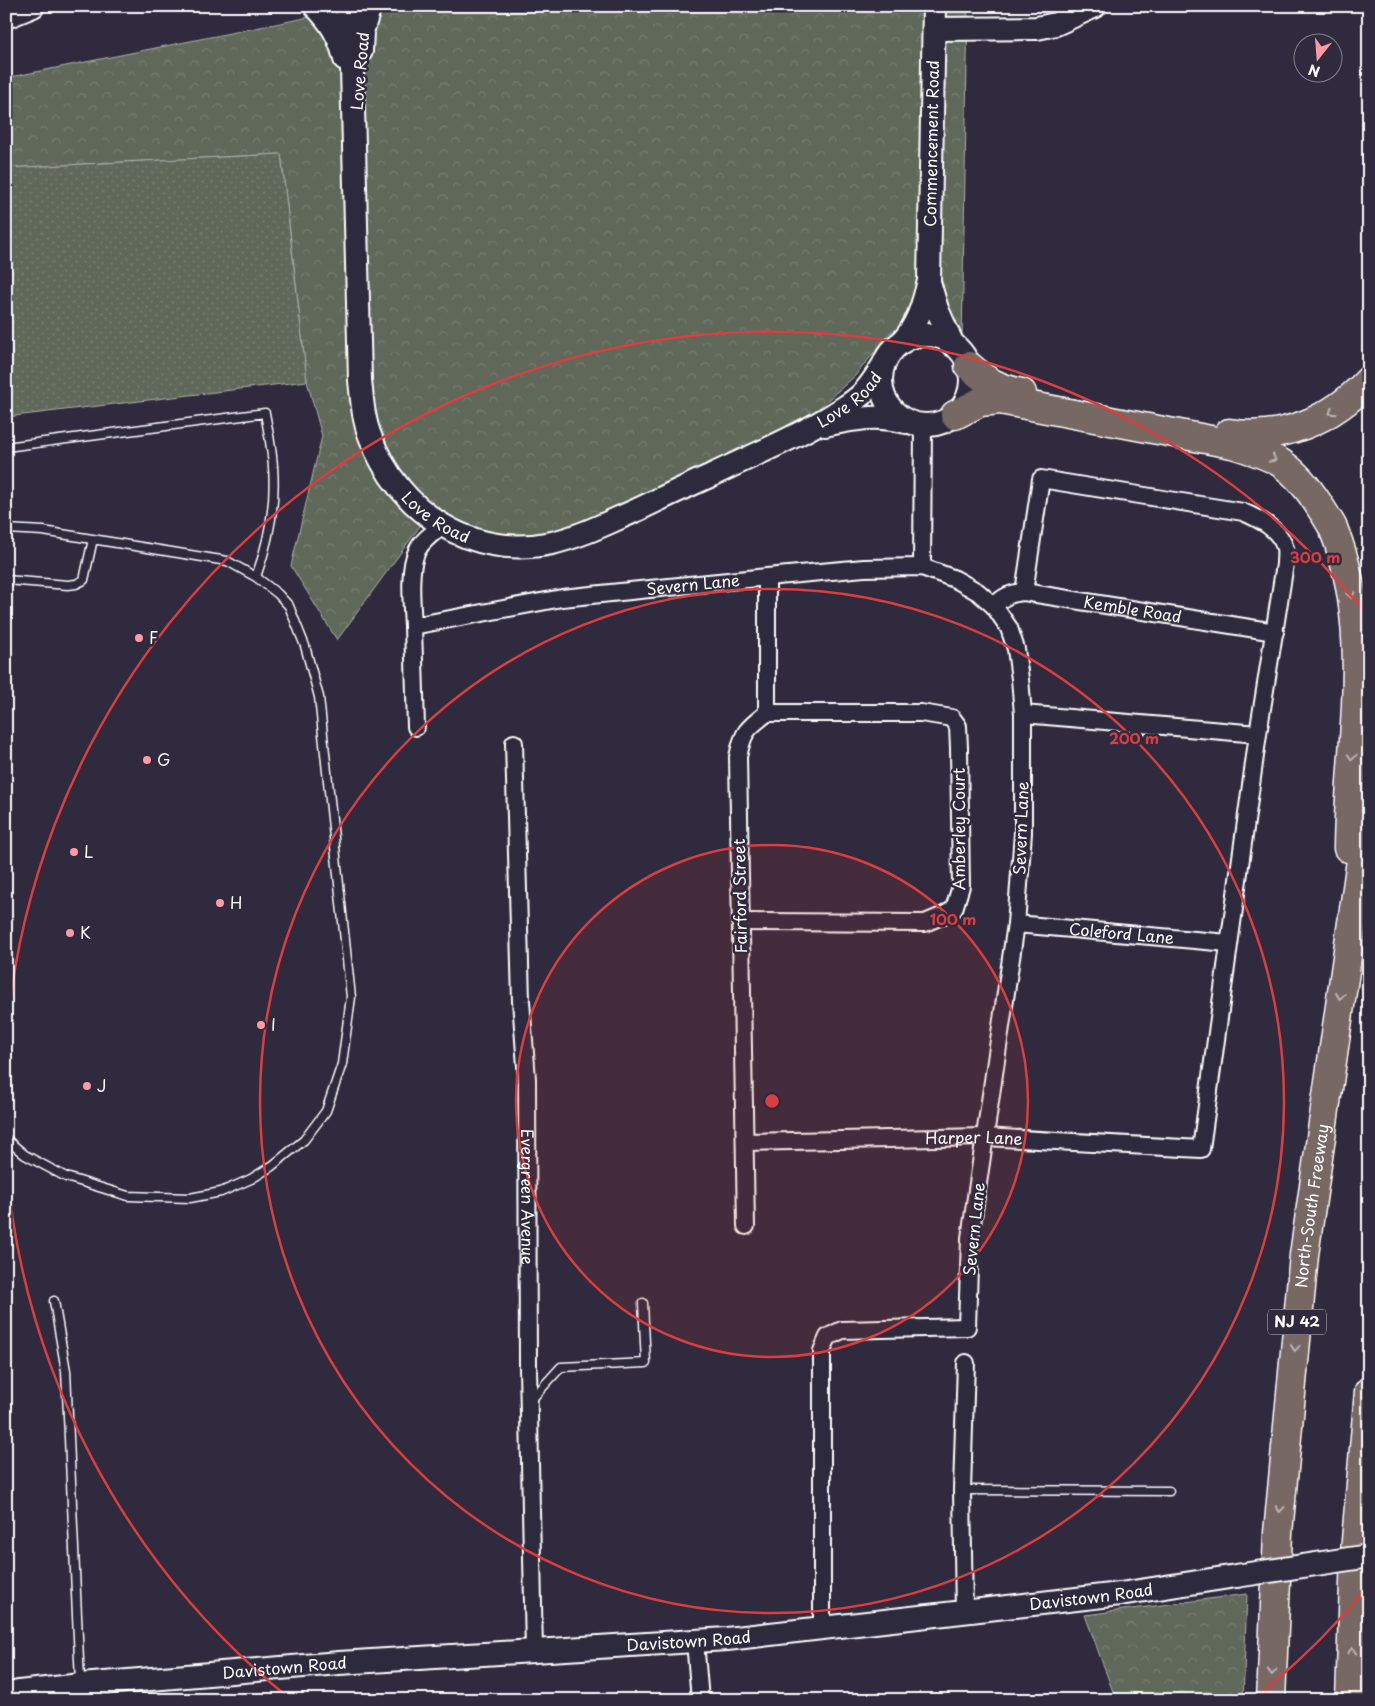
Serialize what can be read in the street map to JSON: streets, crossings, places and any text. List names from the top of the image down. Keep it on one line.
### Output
{"streets":{"highway":["North-South Freeway","NJ 42"],"street":["Love Road","Commencement Road","Severn Lane","Kemble Road","Amberley Court","Fairford Street","Coleford Lane","Harper Lane","Evergreen Avenue","Davistown Road"]},"crossings":[["Love Road","Commencement Road"],["Severn Lane","Kemble Road"],["Severn Lane","Coleford Lane"],["Severn Lane","Harper Lane"],["Severn Lane","Davistown Road"],["Amberley Court","Fairford Street"],["Fairford Street","Harper Lane"],["Coleford Lane","Harper Lane"],["Evergreen Avenue","Davistown Road"]],"places":["F","G","L","H","K","I","J"],"north":"bottom","rings":["300 m","200 m","100 m"]}
